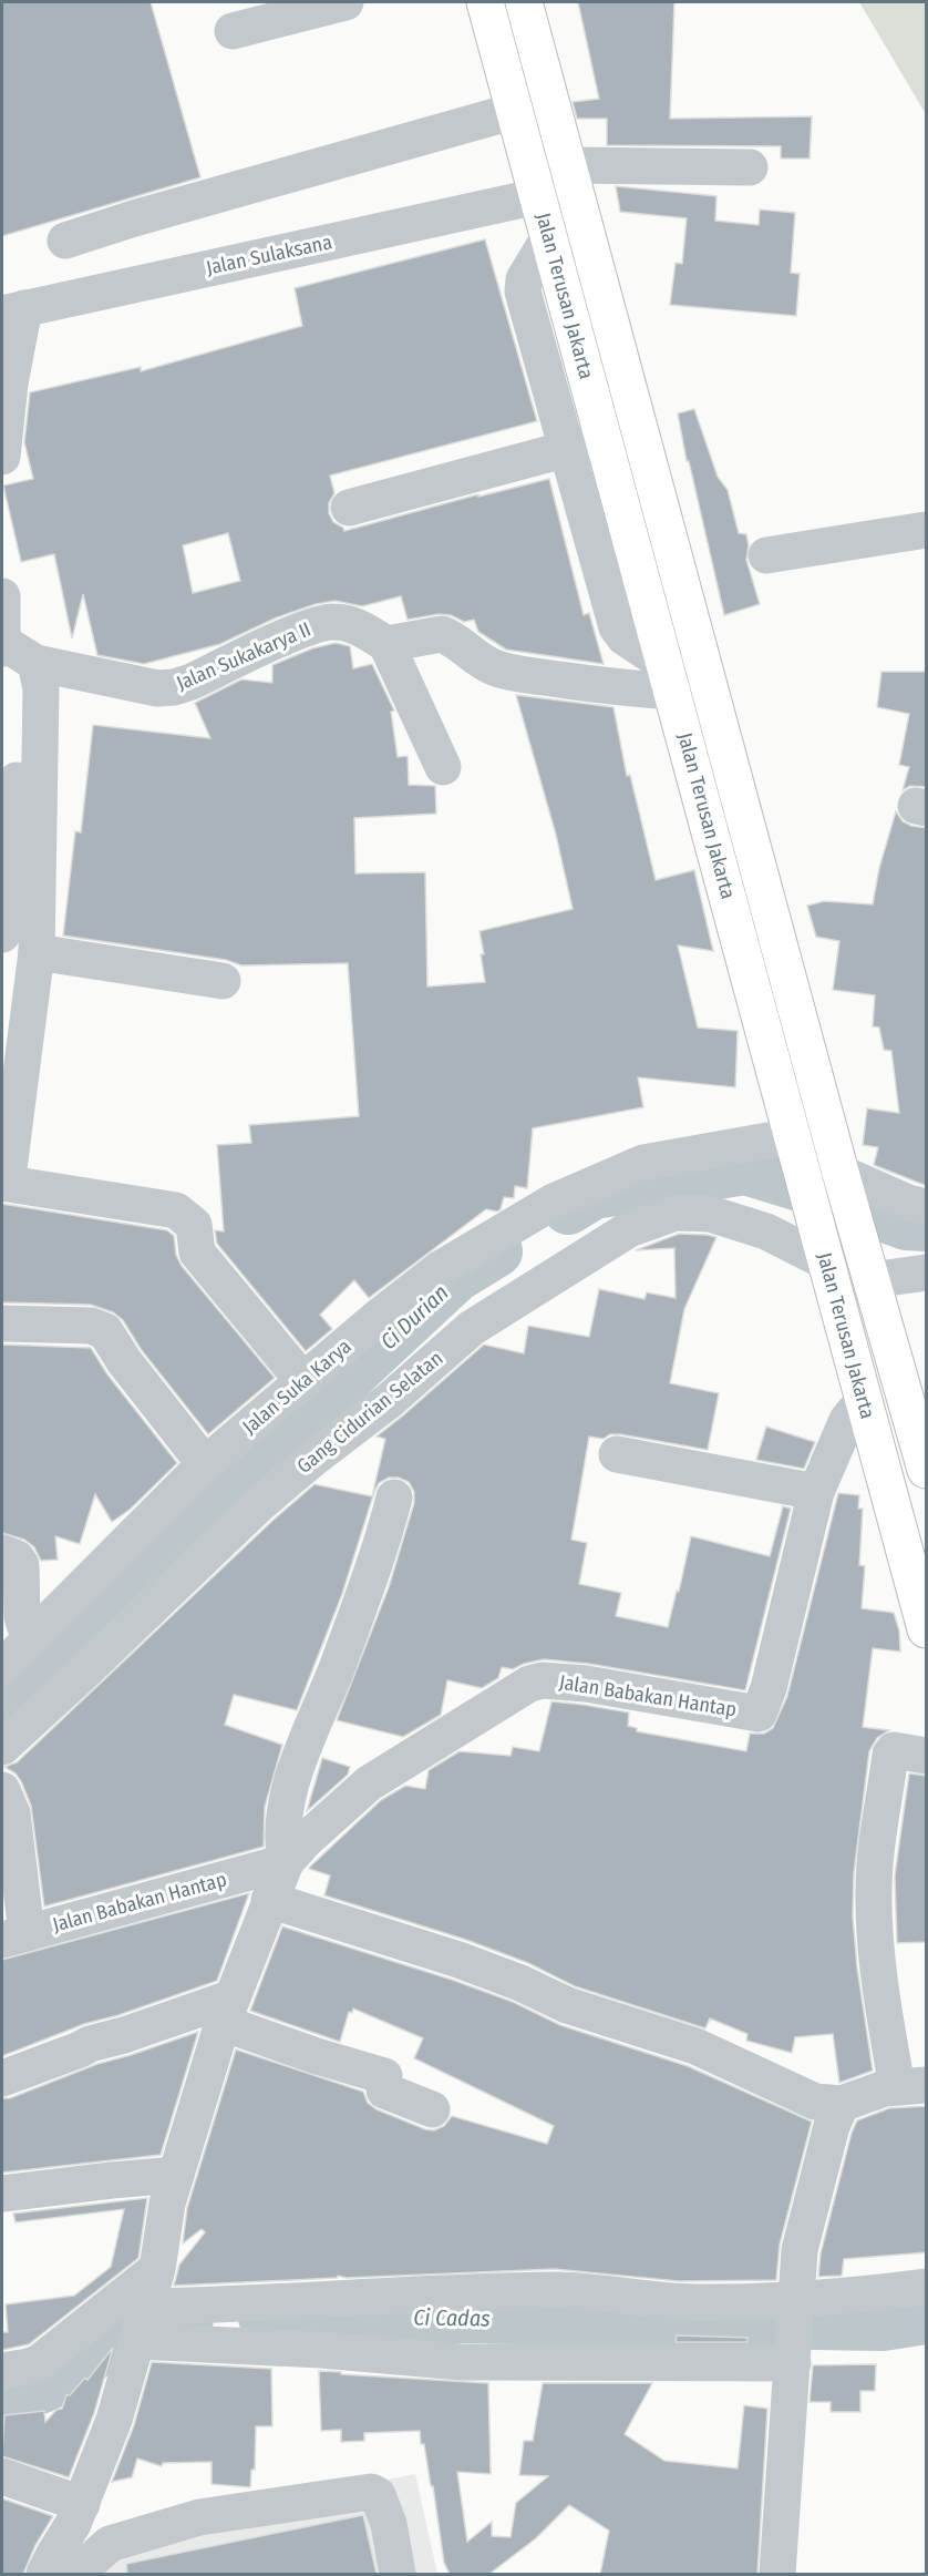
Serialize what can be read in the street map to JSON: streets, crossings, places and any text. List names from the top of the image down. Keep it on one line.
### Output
{"streets":{"main road":["Jalan Terusan Jakarta"],"street":["Jalan Sulaksana","Jalan Sukakarya II","Jalan Suka Karya","Gang Cidurian Selatan","Jalan Babakan Hantap"]},"crossings":[["Jalan Sulaksana","Jalan Terusan Jakarta"],["Jalan Terusan Jakarta","Jalan Suka Karya"],["Jalan Terusan Jakarta","Gang Cidurian Selatan"],["Jalan Terusan Jakarta","Jalan Babakan Hantap"]],"water":["Ci Durian","Ci Cadas"]}
